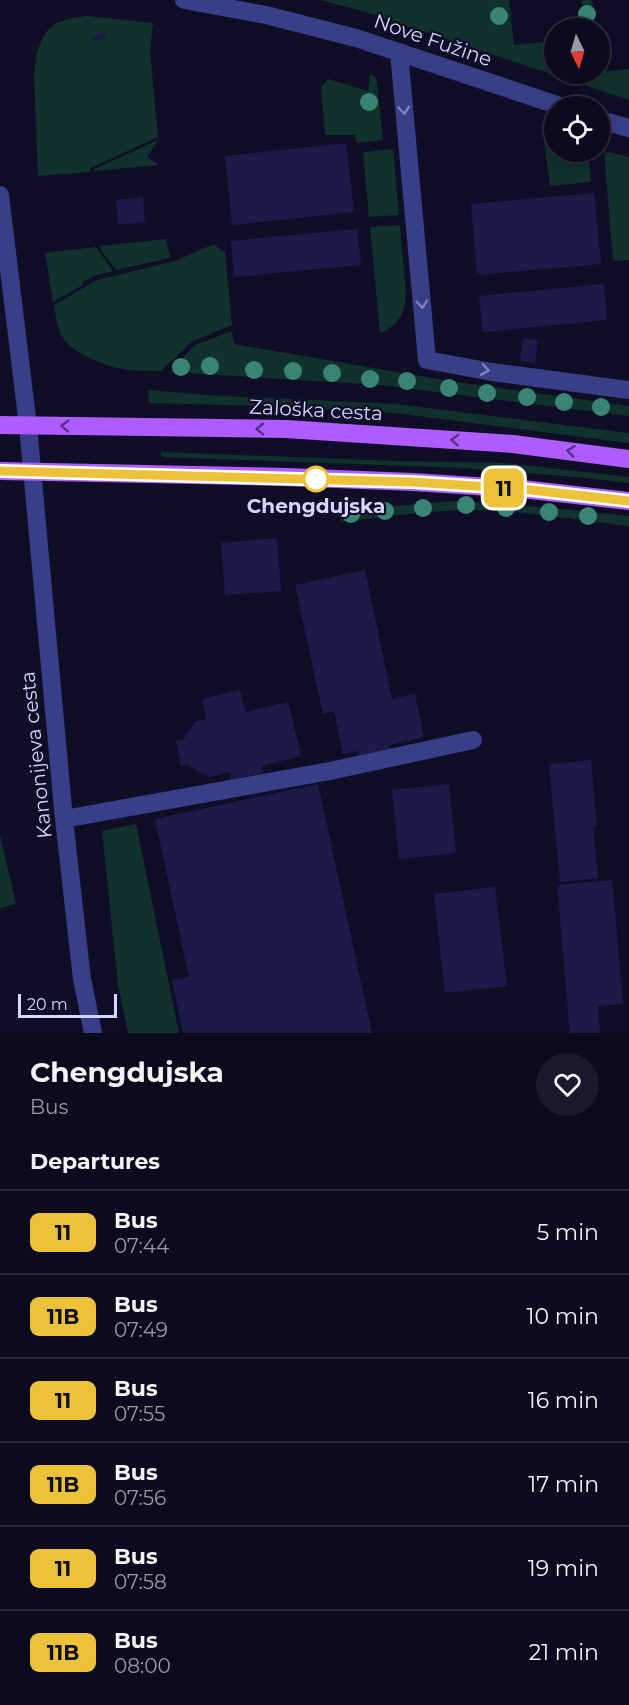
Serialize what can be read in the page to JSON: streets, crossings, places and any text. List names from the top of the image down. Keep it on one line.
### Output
{"streets":{"main road":["Zaloška cesta"],"street":["Nove Fužine","Kanonijeva cesta"]},"crossings":[["Zaloška cesta","Kanonijeva cesta"]],"places":["Chengdujska"],"lines":["bus line 11"],"scale_bar":"20 m","north":"bottom","page":{"on_map":"11","scale":"20 m","heading":[["Chengdujska","Bus"],"Departures"],"list":[{"mark":"11","name":"Bus","note":"07:44","value":"5 min"},{"mark":"11B","name":"Bus","note":"07:49","value":"10 min"},{"mark":"11","name":"Bus","note":"07:55","value":"16 min"},{"mark":"11B","name":"Bus","note":"07:56","value":"17 min"},{"mark":"11","name":"Bus","note":"07:58","value":"19 min"},{"mark":"11B","name":"Bus","note":"08:00","value":"21 min"}]}}
